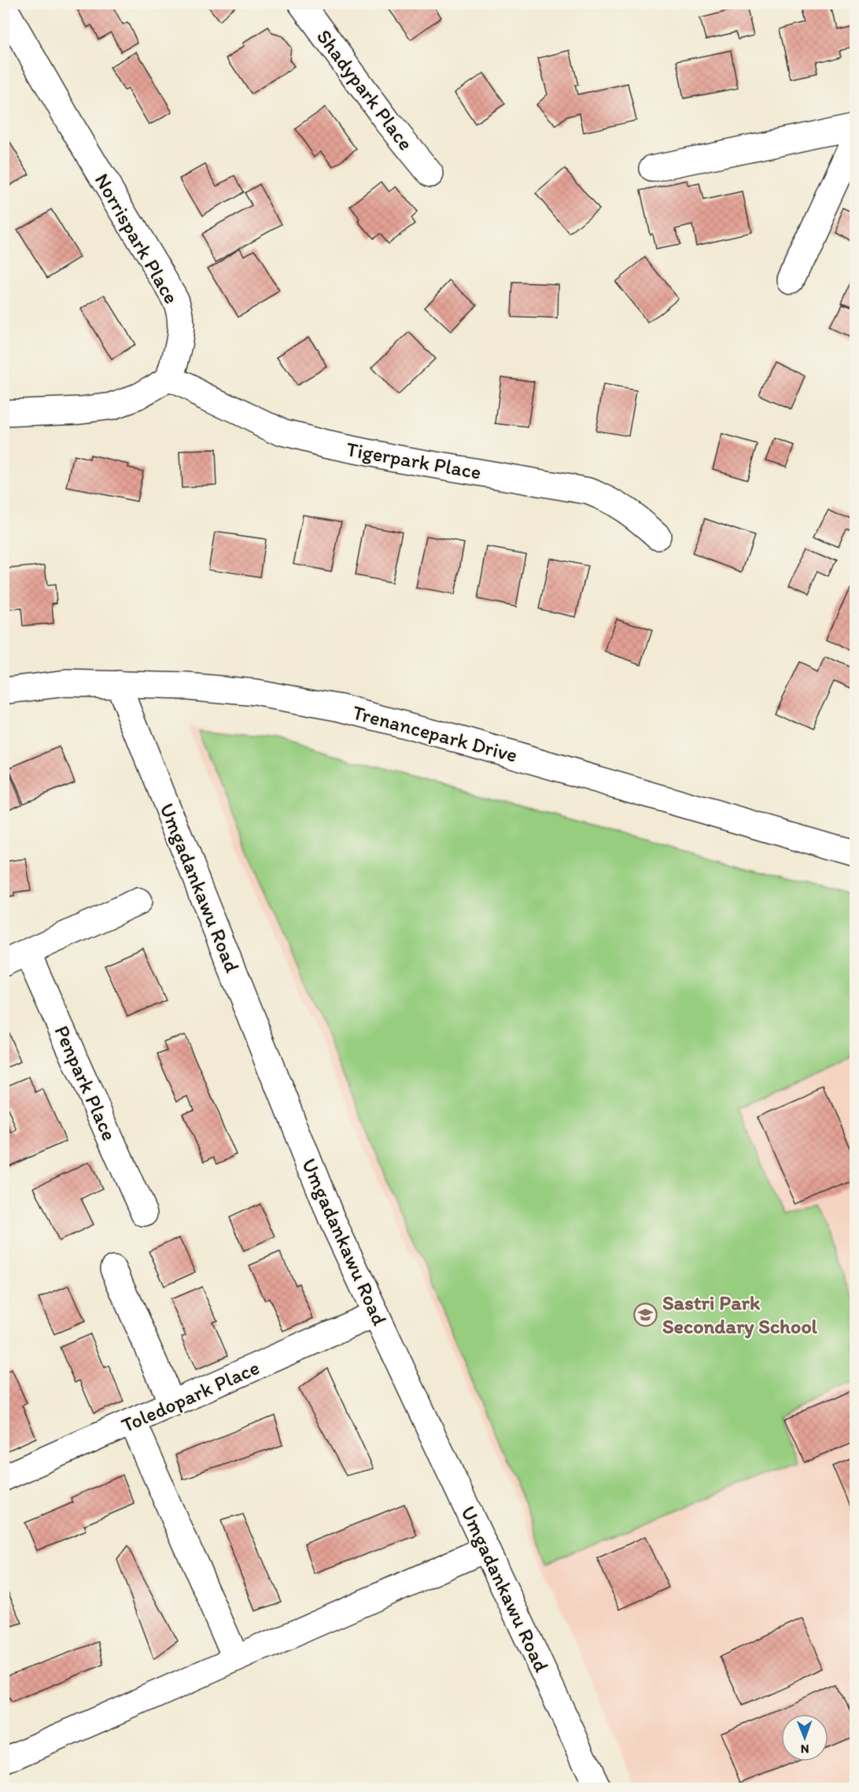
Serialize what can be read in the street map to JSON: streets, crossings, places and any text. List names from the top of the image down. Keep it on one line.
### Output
{"streets":{"street":["Shadypark Place","Norrispark Place","Tigerpark Place","Trenancepark Drive","Umgadankawu Road","Penpark Place","Toledopark Place"]},"crossings":[["Norrispark Place","Tigerpark Place"],["Trenancepark Drive","Umgadankawu Road"],["Umgadankawu Road","Toledopark Place"]],"places":{"school or university":["Sastri Park Secondary School"]},"north":"bottom"}
